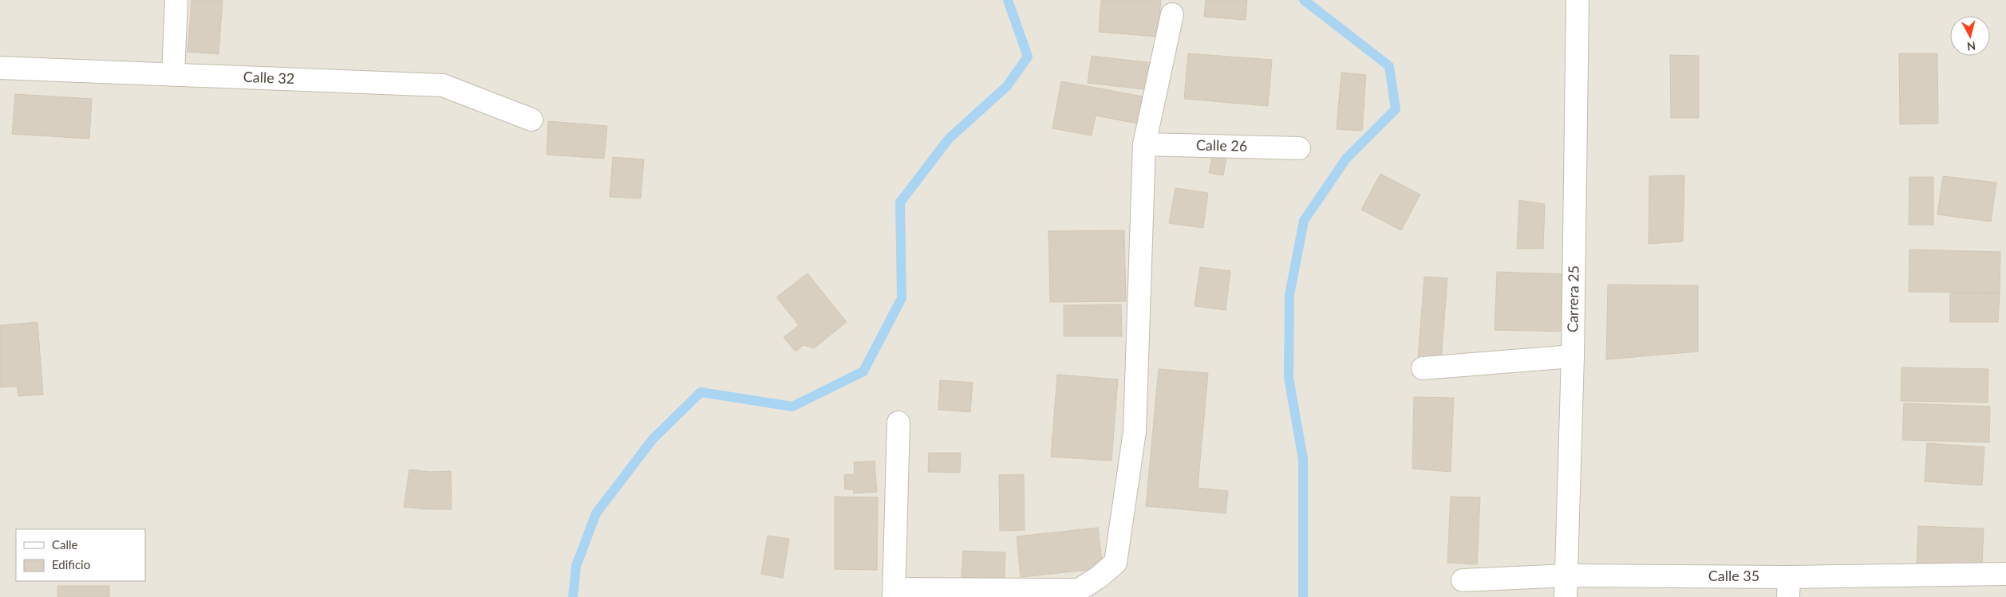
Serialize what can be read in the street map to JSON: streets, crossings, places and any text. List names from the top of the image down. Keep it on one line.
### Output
{"streets":{"street":["Calle 32","Calle 26","Carrera 25","Calle 35"]},"crossings":[["Carrera 25","Calle 35"]],"legend":["Calle","Edificio"],"north":"bottom"}
